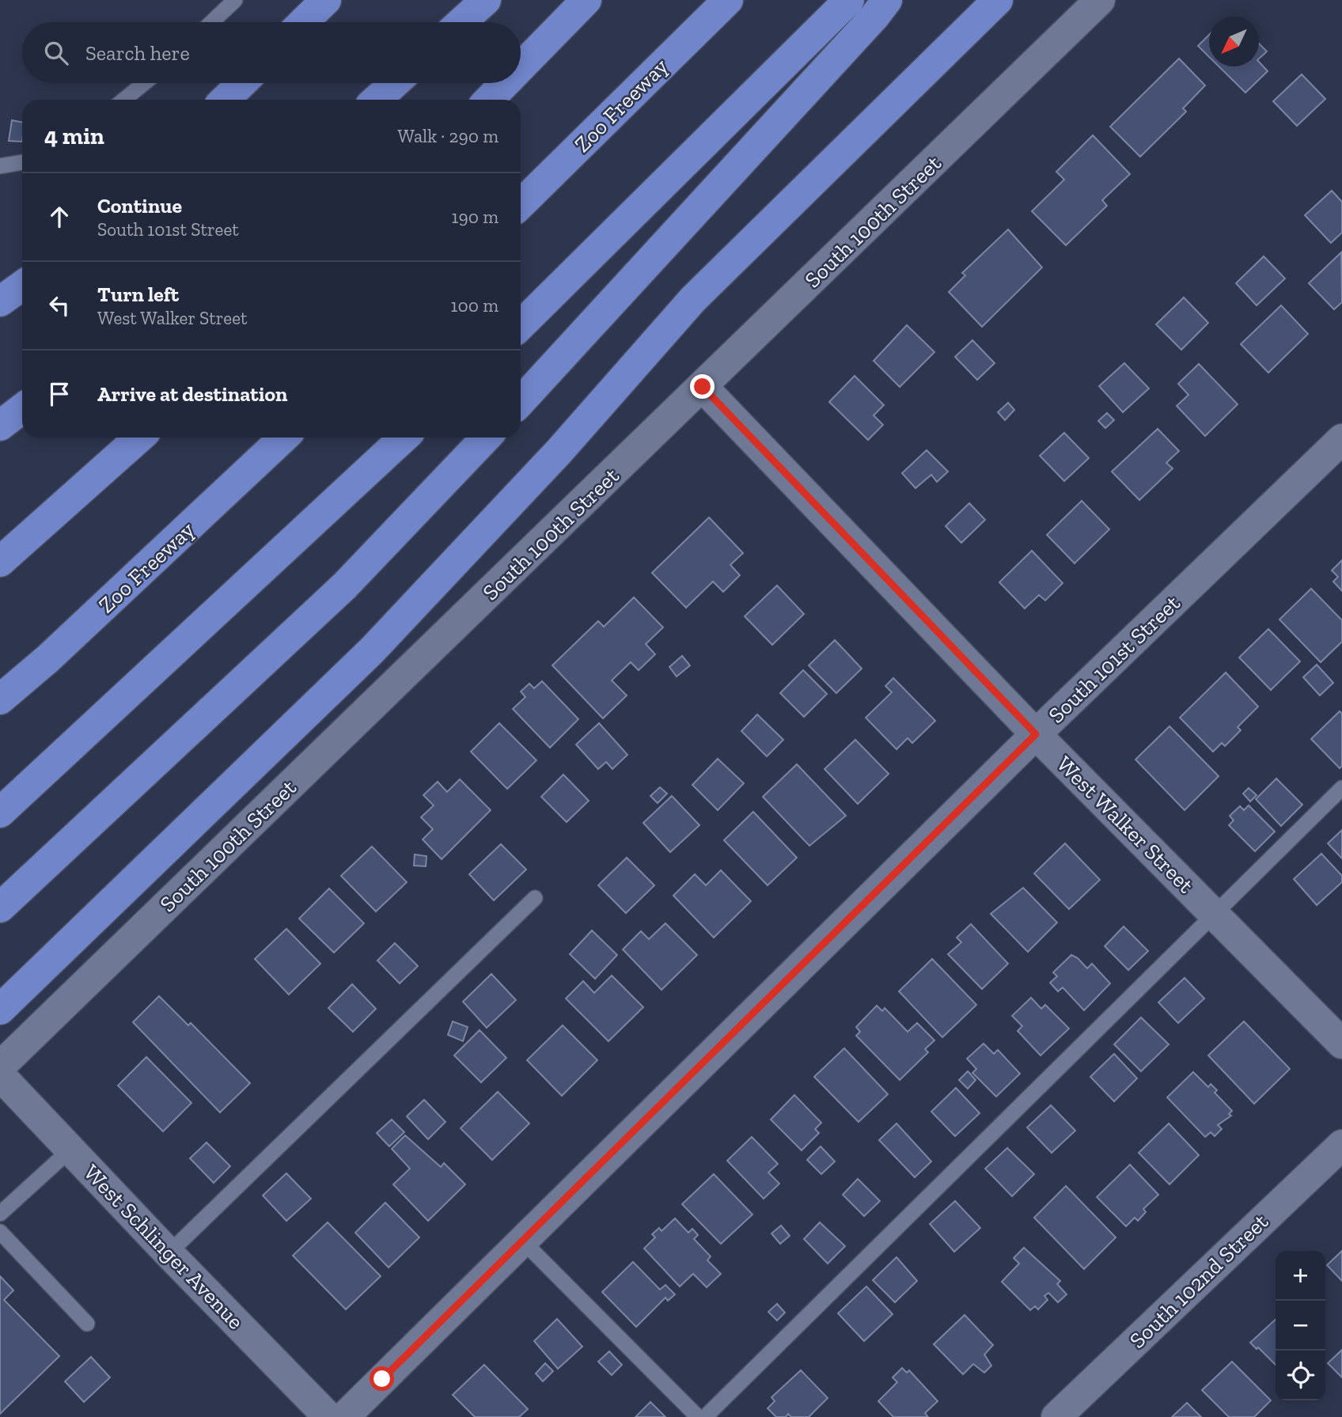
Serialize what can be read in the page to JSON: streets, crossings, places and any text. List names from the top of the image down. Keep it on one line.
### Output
{"streets":{"highway":["Zoo Freeway"],"street":["South 100th Street","South 101st Street","West Walker Street","West Schlinger Avenue","South 102nd Street"]},"crossings":[["South 100th Street","West Walker Street"],["South 101st Street","West Walker Street"]],"north":"bottom left","page":{"search":"Search here","heading":["4 min","Walk · 290 m"],"list":[["Continue","South 101st Street","190 m"],["Turn left","West Walker Street","100 m"],"Arrive at destination"],"map_buttons":["+","−"]}}
